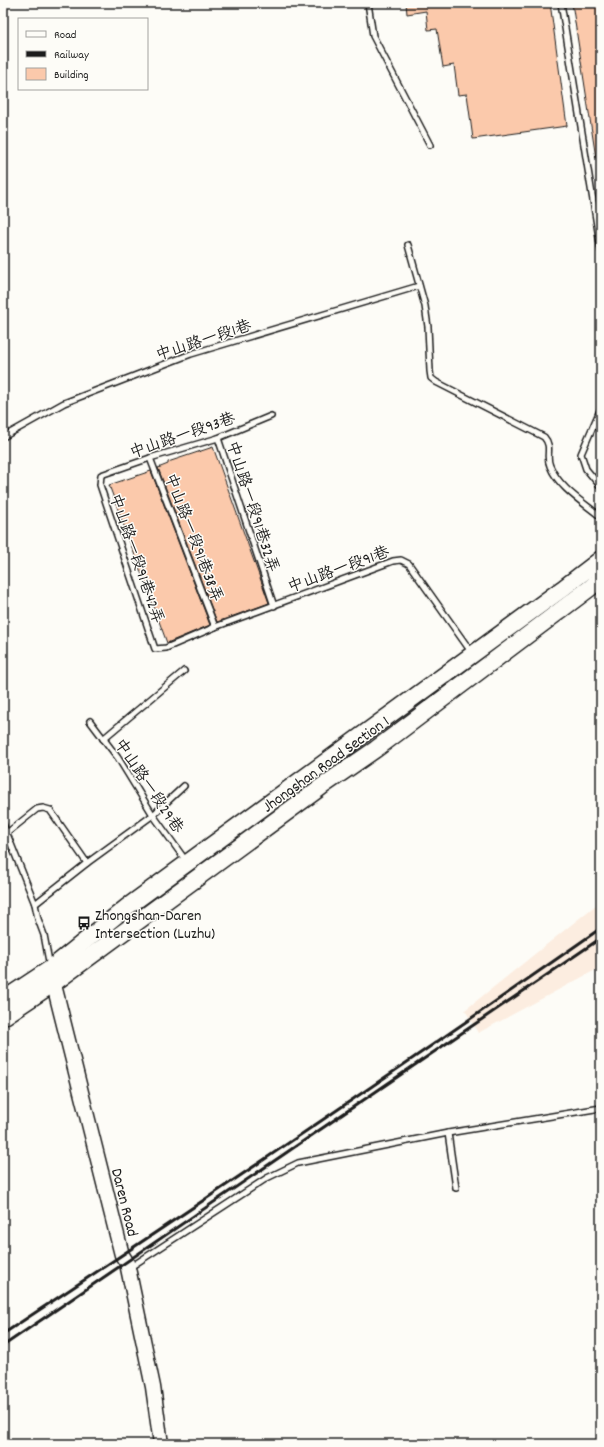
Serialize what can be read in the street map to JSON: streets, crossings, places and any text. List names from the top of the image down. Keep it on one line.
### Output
{"streets":{"main road":["Jhongshan Road Section 1"],"street":["Daren Road"],"lane":["中山路一段1巷","中山路一段93巷","中山路一段91巷32弄","中山路一段91巷38弄","中山路一段91巷42弄","中山路一段91巷","中山路一段29巷"]},"crossings":[["中山路一段93巷","中山路一段91巷32弄"],["中山路一段93巷","中山路一段91巷38弄"],["中山路一段93巷","中山路一段91巷42弄"],["中山路一段91巷32弄","中山路一段91巷"],["中山路一段91巷38弄","中山路一段91巷"],["中山路一段91巷42弄","中山路一段91巷"],["中山路一段91巷","Jhongshan Road Section 1"],["Jhongshan Road Section 1","中山路一段29巷"],["Jhongshan Road Section 1","Daren Road"]],"places":{"bus stop":["Zhongshan-Daren Intersection (Luzhu)"]},"legend":["Road","Railway","Building"]}
